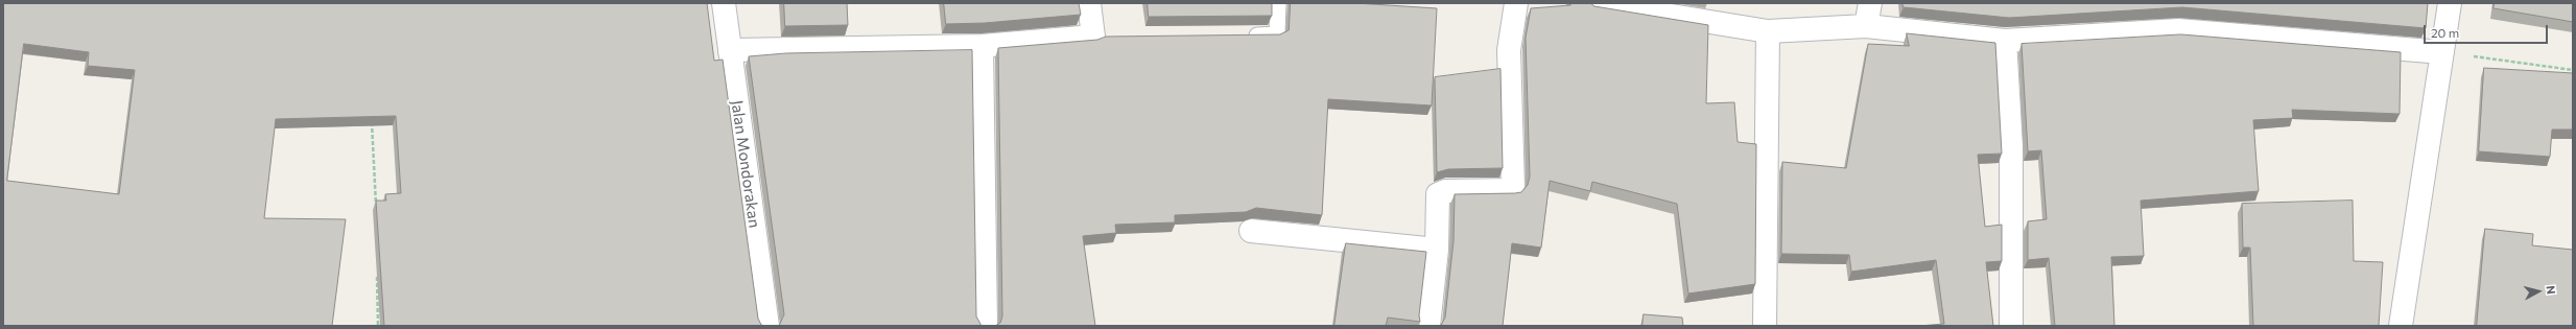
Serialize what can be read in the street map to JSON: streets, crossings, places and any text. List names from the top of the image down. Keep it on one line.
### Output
{"streets":{"street":["Jalan Mondorakan"]},"scale_bar":"20 m","north":"right"}
